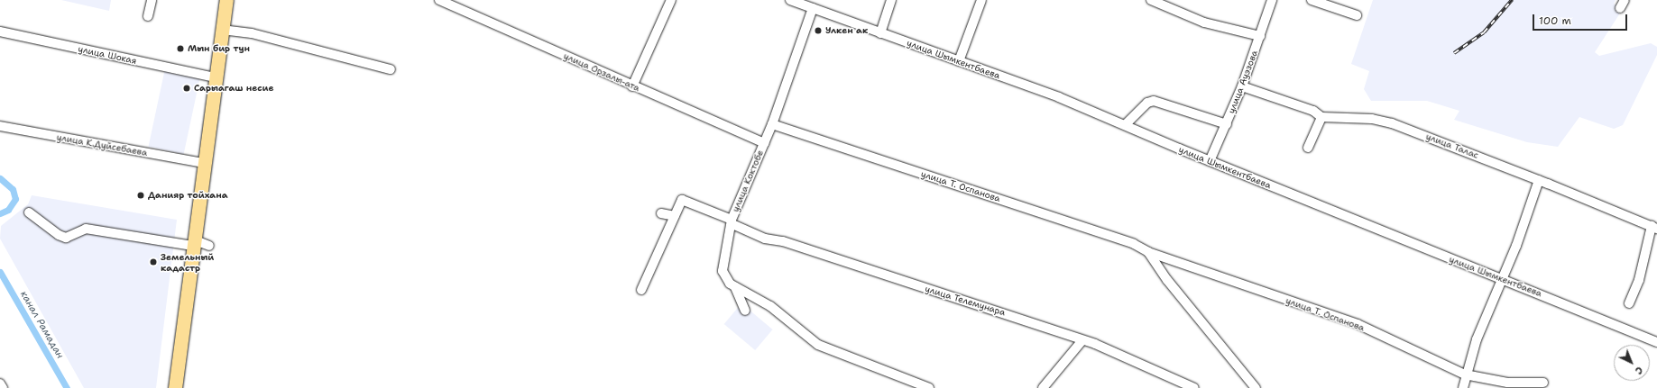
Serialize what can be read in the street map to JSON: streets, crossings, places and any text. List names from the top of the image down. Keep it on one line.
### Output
{"streets":{"street":["улица Шокая","улица Шымкентбаева","улица Орзалы-ата","улица Ауэзова","улица К.Дуйсебаева","улица Талас","улица Коктобе","улица Т. Оспанова","улица Телемунара"]},"crossings":[["улица Шымкентбаева","улица Ауэзова"],["улица Шымкентбаева","улица Коктобе"],["улица Орзалы-ата","улица Коктобе"],["улица Ауэзова","улица Талас"],["улица Коктобе","улица Т. Оспанова"],["улица Коктобе","улица Телемунара"]],"water":["канал Рамадан"],"places":["Улкен ак","Мын бир тун","Сарыагаш несие","Данияр тойхана","Земельный кадастр"],"scale_bar":"100 m","north":"bottom right"}
